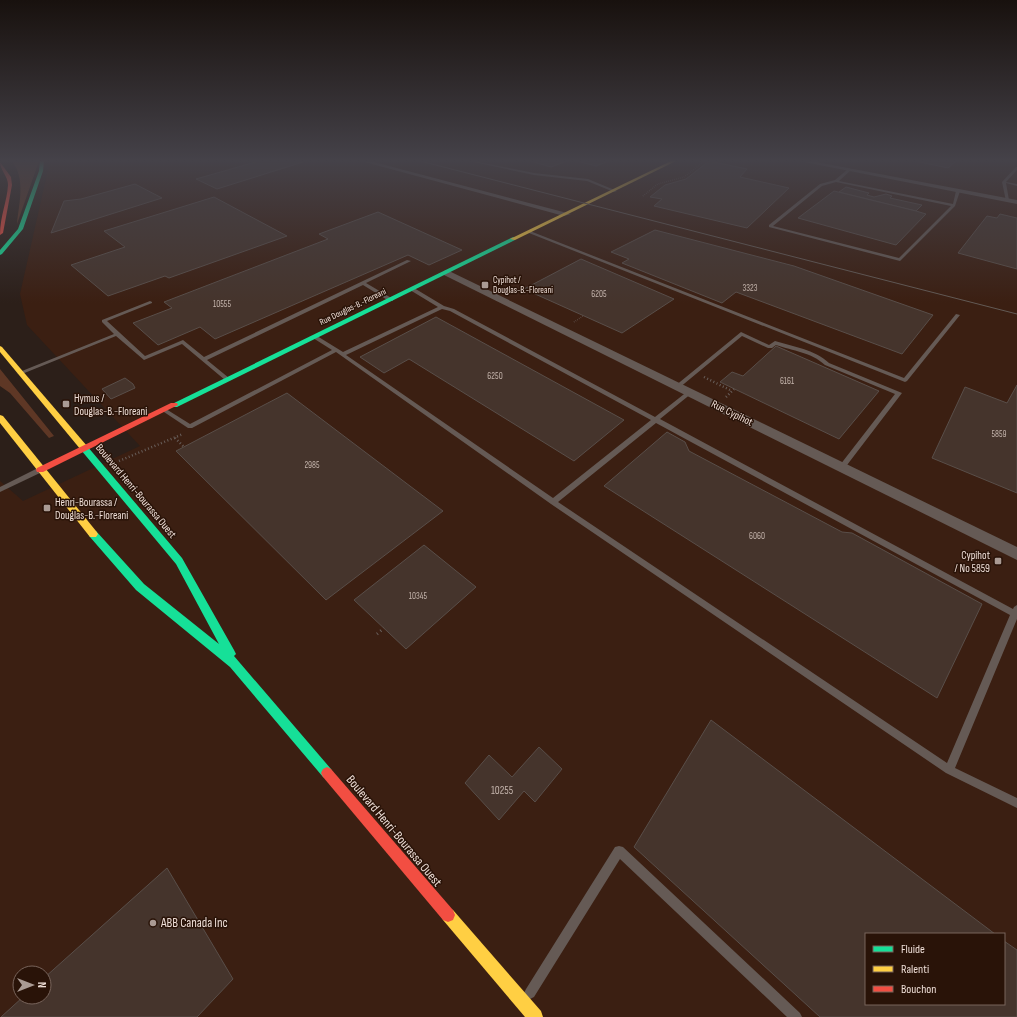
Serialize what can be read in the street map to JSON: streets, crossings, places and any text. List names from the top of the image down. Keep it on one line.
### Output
{"streets":{"main road":["Rue Douglas-B.-Floreani","Boulevard Henri-Bourassa Ouest"],"street":["Rue Cypihot"]},"crossings":[["Rue Douglas-B.-Floreani","Rue Cypihot"],["Rue Douglas-B.-Floreani","Boulevard Henri-Bourassa Ouest"]],"places":{"transit":["Cypihot / Douglas-B.-Floreani","Hymus / Douglas-B.-Floreani","Henri-Bourassa / Douglas-B.-Floreani","Cypihot / No 5859"],"other":["ABB Canada Inc"]},"house_numbers":["3323","6205","10555","6250","6161","5859","2985","6060","10345","10255"],"legend":["Fluide","Ralenti","Bouchon"],"north":"right"}
